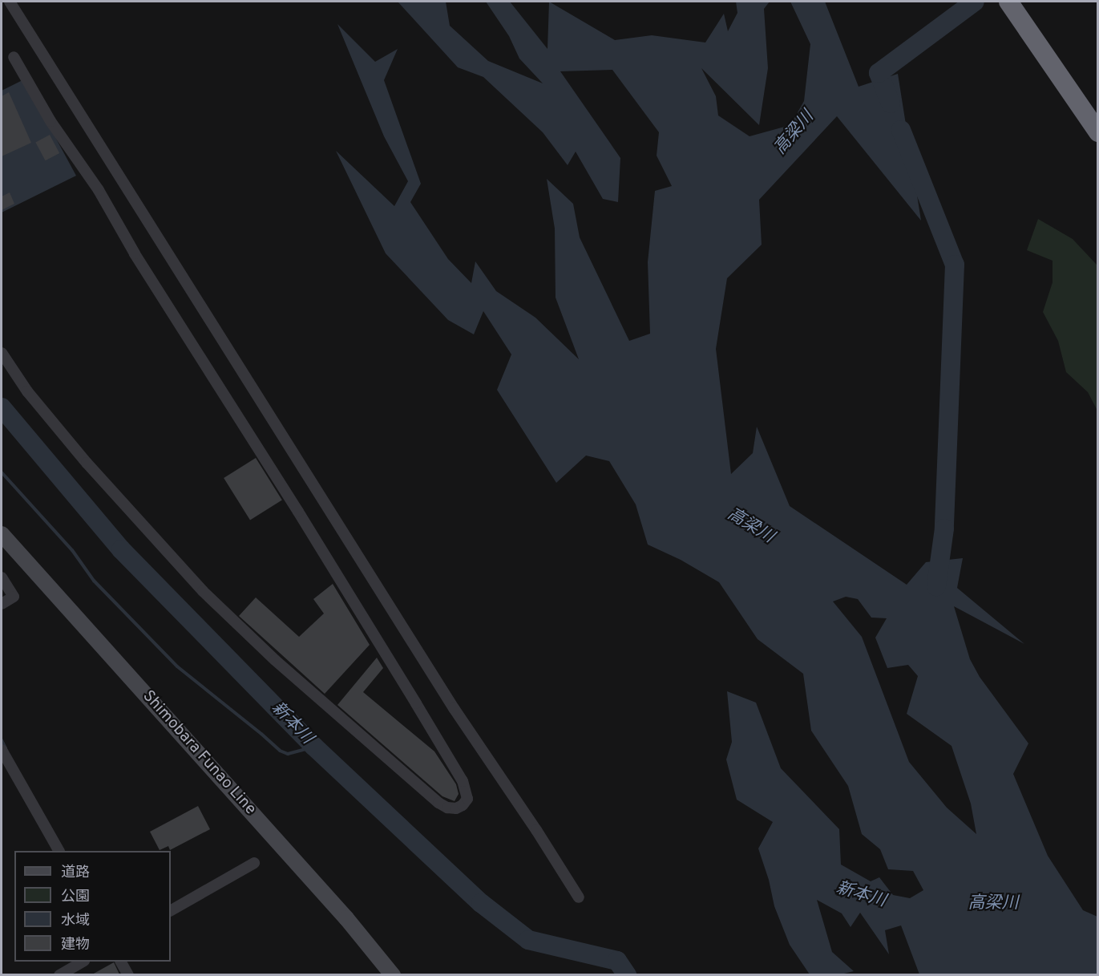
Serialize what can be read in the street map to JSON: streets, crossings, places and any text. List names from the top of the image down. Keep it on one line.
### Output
{"streets":{"main road":["Shimobara Funao Line"]},"water":["高梁川","新本川"],"legend":["道路","公園","水域","建物"]}
